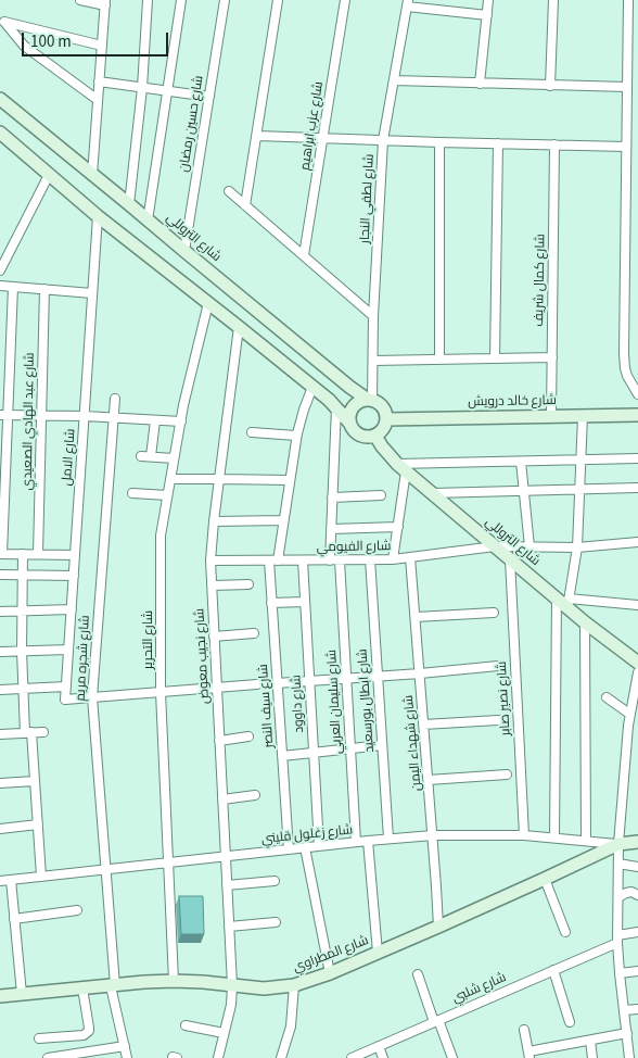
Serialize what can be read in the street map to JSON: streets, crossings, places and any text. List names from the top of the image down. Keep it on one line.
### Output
{"streets":{"street":["شارع حسين رمضان","شارع عزب ابراهيم","شارع لطفي النجار","شارع التروللي","شارع كمال شريف","شارع خالد درويش","شارع عبد الهادي الصعيدي","شارع الامل","شارع الفيومي","شارع التحرير","شارع نجيب معوض","شارع شجره مريم","شارع نصير صابر","شارع ابطال بورسعيد","شارع سليمان العربي","شارع داوود","شارع سيف النصر","شارع شهداء اليمن","شارع زغلول قليني","شارع المطراوي","شارع شلبي"]},"crossings":[["شارع حسين رمضان","شارع التروللي"],["شارع لطفي النجار","شارع التروللي"],["شارع لطفي النجار","شارع خالد درويش"],["شارع التروللي","شارع خالد درويش"],["شارع التروللي","شارع الفيومي"],["شارع التروللي","شارع نصير صابر"],["شارع كمال شريف","شارع خالد درويش"],["شارع الامل","شارع شجره مريم"],["شارع الفيومي","شارع نجيب معوض"],["شارع الفيومي","شارع ابطال بورسعيد"],["شارع الفيومي","شارع سليمان العربي"],["شارع الفيومي","شارع داوود"],["شارع الفيومي","شارع سيف النصر"],["شارع الفيومي","شارع شهداء اليمن"],["شارع التحرير","شارع زغلول قليني"],["شارع التحرير","شارع المطراوي"],["شارع نجيب معوض","شارع زغلول قليني"],["شارع نجيب معوض","شارع المطراوي"],["شارع شجره مريم","شارع زغلول قليني"],["شارع شجره مريم","شارع المطراوي"],["شارع نصير صابر","شارع زغلول قليني"],["شارع ابطال بورسعيد","شارع زغلول قليني"],["شارع سليمان العربي","شارع زغلول قليني"],["شارع داوود","شارع زغلول قليني"],["شارع سيف النصر","شارع زغلول قليني"],["شارع شهداء اليمن","شارع زغلول قليني"],["شارع شهداء اليمن","شارع المطراوي"],["شارع زغلول قليني","شارع المطراوي"]],"scale_bar":"100 m"}
